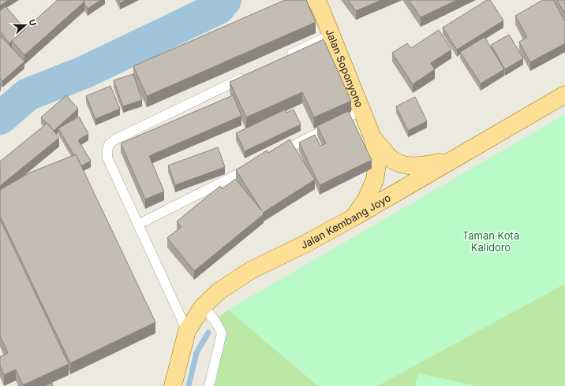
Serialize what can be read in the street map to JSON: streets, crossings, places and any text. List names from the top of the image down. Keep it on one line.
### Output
{"streets":{"main road":["Jalan Soponyono","Jalan Kembang Joyo"]},"parks":["Taman Kota Kalidoro"],"north":"right"}
